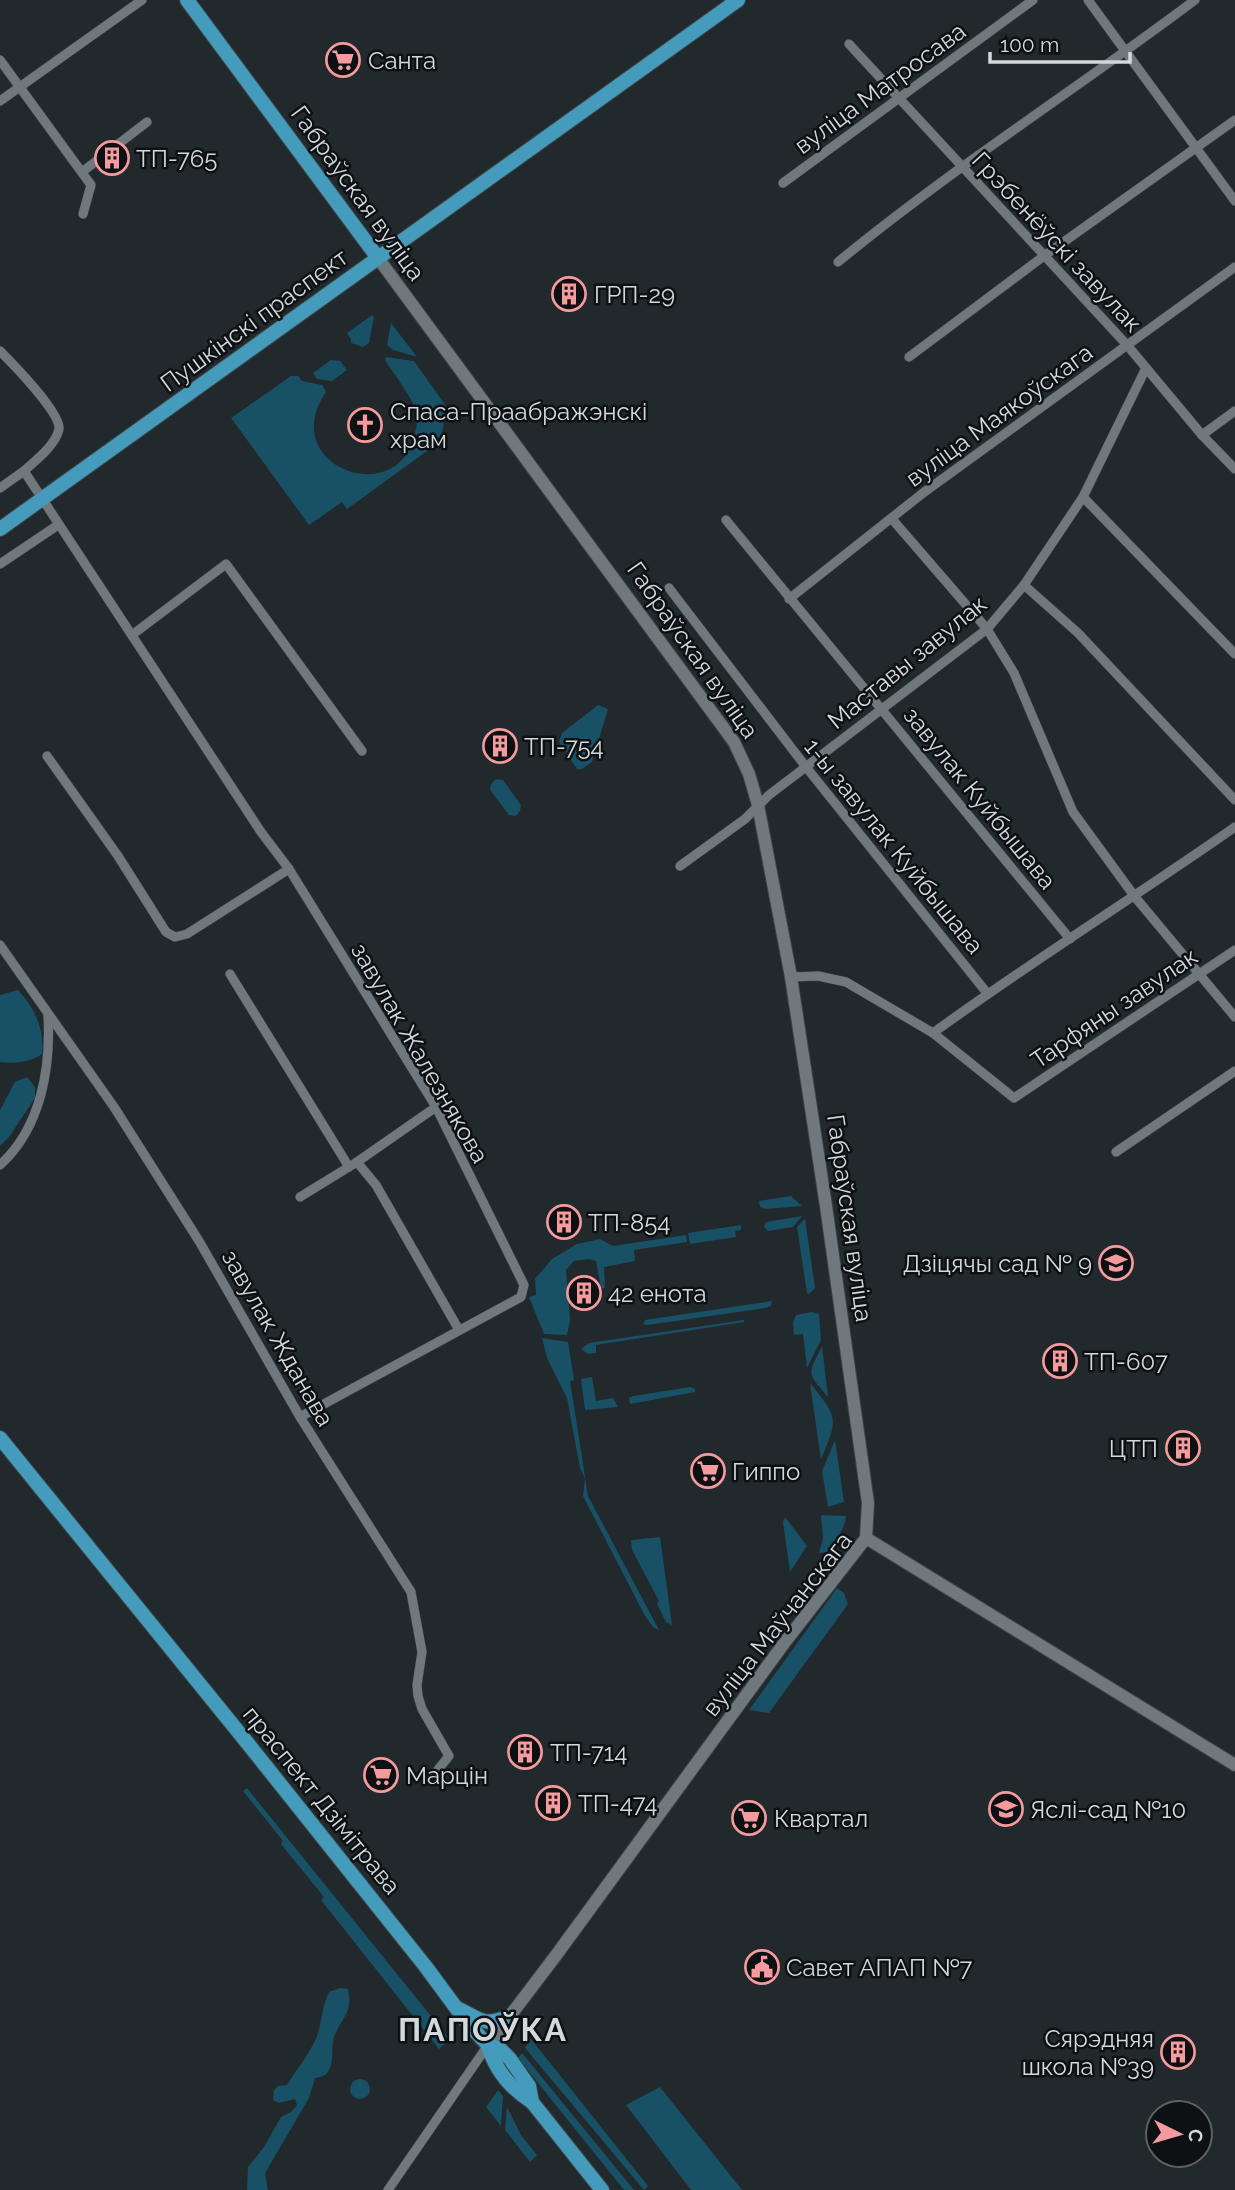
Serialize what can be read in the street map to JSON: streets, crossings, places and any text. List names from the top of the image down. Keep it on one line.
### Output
{"streets":{"main road":["Габраўская вуліца","Пушкінскі праспект","вуліца Маўчанскага","праспект Дзімітрава"],"street":["вуліца Матросава","Грэбенёўскі завулак","вуліца Маякоўскага","Маставы завулак","завулак Куйбышава","1-ы завулак Куйбышава","Тарфяны завулак","завулак Жалезнякова","завулак Жданава"]},"crossings":[["вуліца Матросава","Грэбенёўскі завулак"],["Габраўская вуліца","Пушкінскі праспект"],["Габраўская вуліца","Маставы завулак"],["Габраўская вуліца","вуліца Маўчанскага"],["Грэбенёўскі завулак","вуліца Маякоўскага"],["Грэбенёўскі завулак","Маставы завулак"],["Пушкінскі праспект","завулак Жалезнякова"],["вуліца Маякоўскага","завулак Куйбышава"],["Маставы завулак","завулак Куйбышава"],["Маставы завулак","1-ы завулак Куйбышава"],["вуліца Маўчанскага","праспект Дзімітрава"]],"districts":["ПАПОЎКА"],"places":{"supermarket":["Санта","Гиппо","Марцін","Квартал"],"building":["ТП-765","ГРП-29","ТП-754","ТП-854","42 енота","ТП-607","ЦТП","ТП-714","ТП-474","Сярэдняя школа №39"],"church":["Спаса-Праабражэнскі храм"],"school or university":["Дзіцячы сад № 9","Яслі-сад №10"],"public building":["Савет АПАП №7"]},"scale_bar":"100 m","north":"right"}
